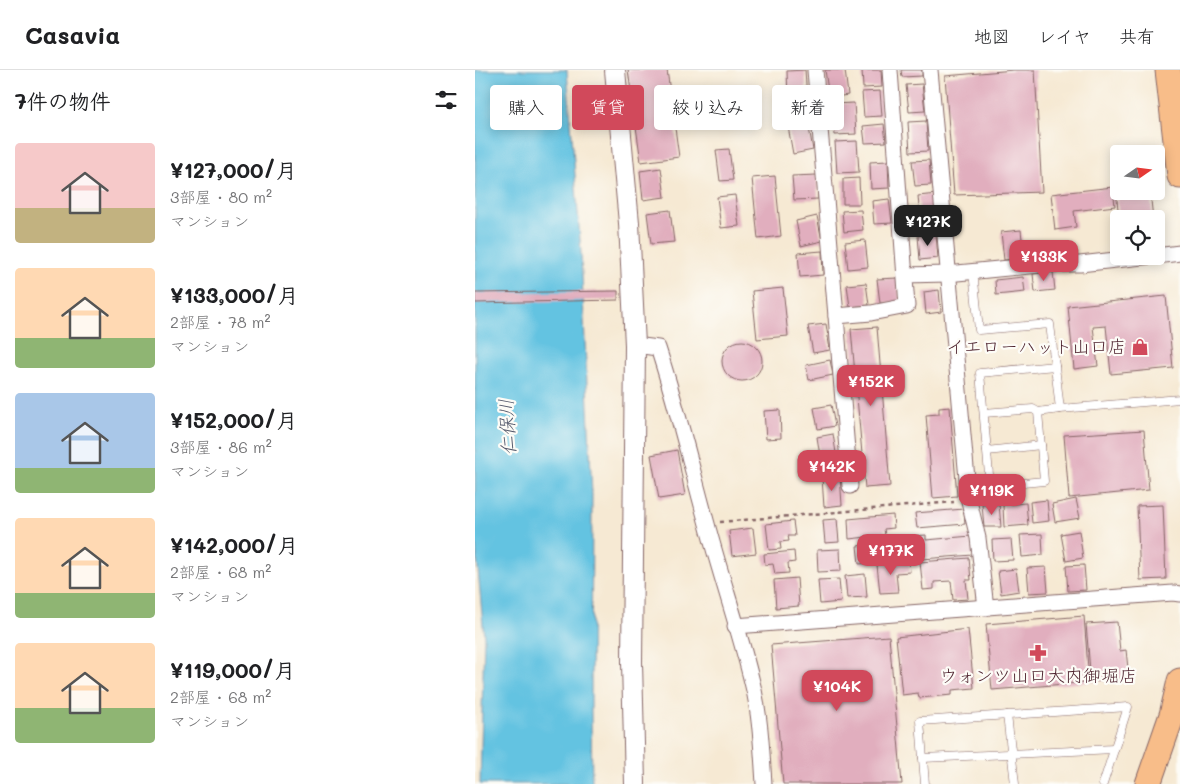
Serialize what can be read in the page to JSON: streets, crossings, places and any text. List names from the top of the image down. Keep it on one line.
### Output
{"water":["仁保川"],"places":{"shop":["イエローハット山口店"],"pharmacy":["ウォンツ山口大内御堀店"]},"north":"right","page":{"header":"Casavia","nav":["地図","レイヤ","共有"],"heading":"7件の物件","chip":["購入","賃貸","絞り込み","新着"],"list":[{"name":"¥127,000/月","note":"3部屋 · 80 m² · マンション"},{"name":"¥133,000/月","note":"2部屋 · 78 m² · マンション"},{"name":"¥152,000/月","note":"3部屋 · 86 m² · マンション"},{"name":"¥142,000/月","note":"2部屋 · 68 m² · マンション"},{"name":"¥119,000/月","note":"2部屋 · 68 m² · マンション"}],"price":["¥127K","¥133K","¥152K","¥142K","¥119K","¥177K","¥104K"]}}
